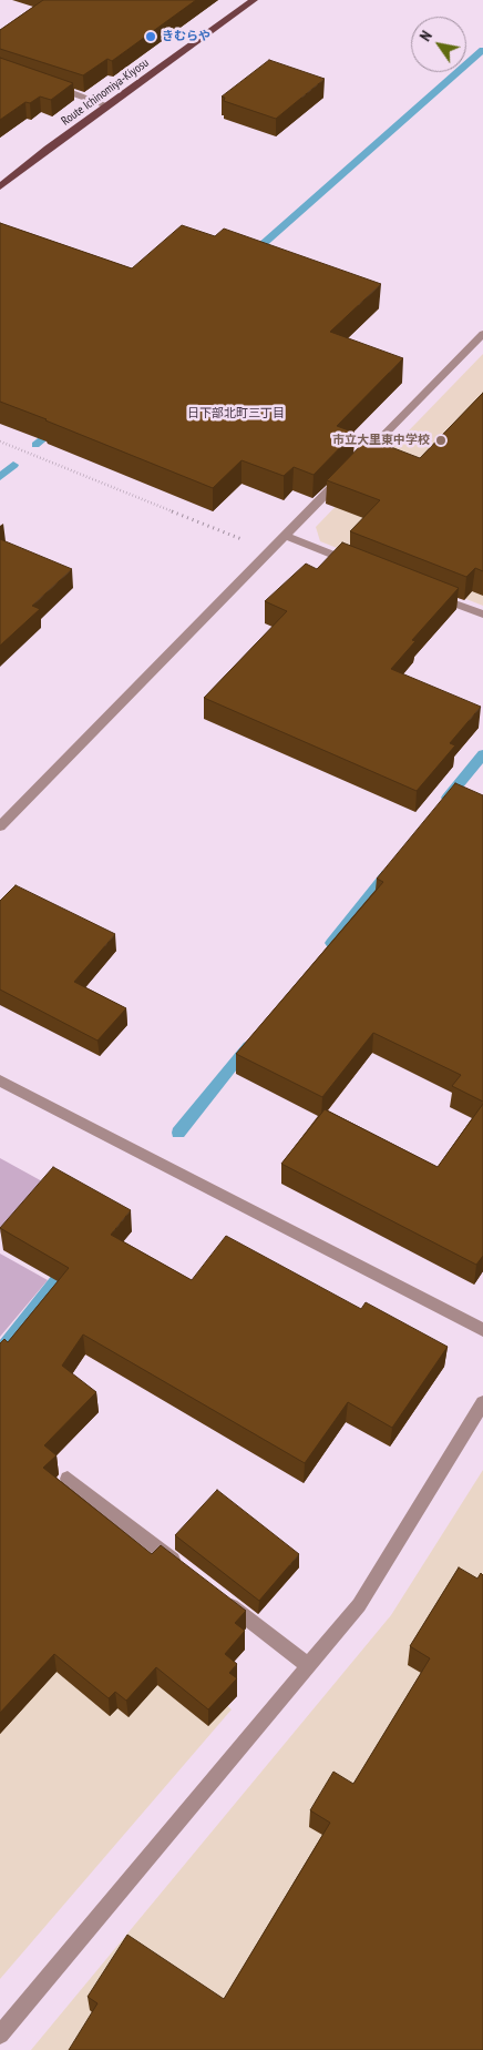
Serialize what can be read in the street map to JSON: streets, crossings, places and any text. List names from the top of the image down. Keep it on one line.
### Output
{"streets":{"main road":["Route Ichinomiya-Kiyosu"]},"districts":["日下部北町三丁目"],"places":["きむらや","市立大里東中学校"],"north":"top left"}
